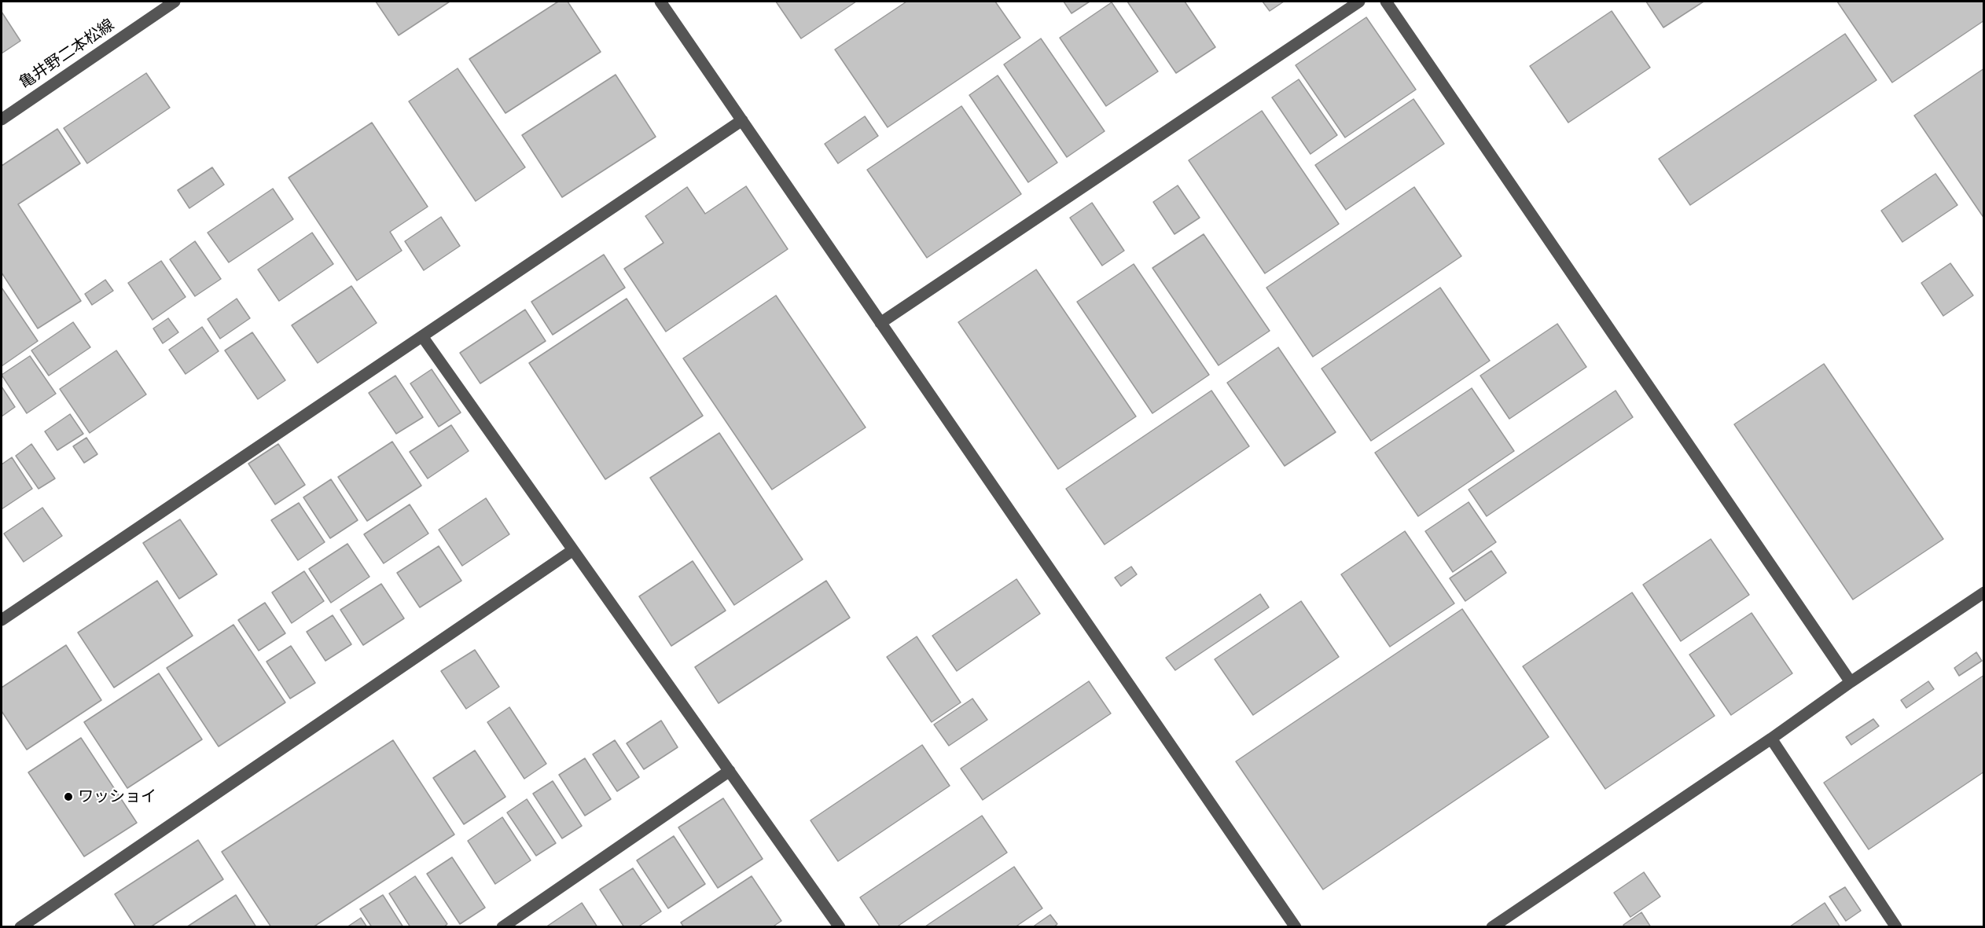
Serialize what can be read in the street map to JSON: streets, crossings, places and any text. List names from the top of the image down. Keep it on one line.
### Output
{"streets":{"street":["亀井野二本松線"]},"places":["ワッショイ"]}
